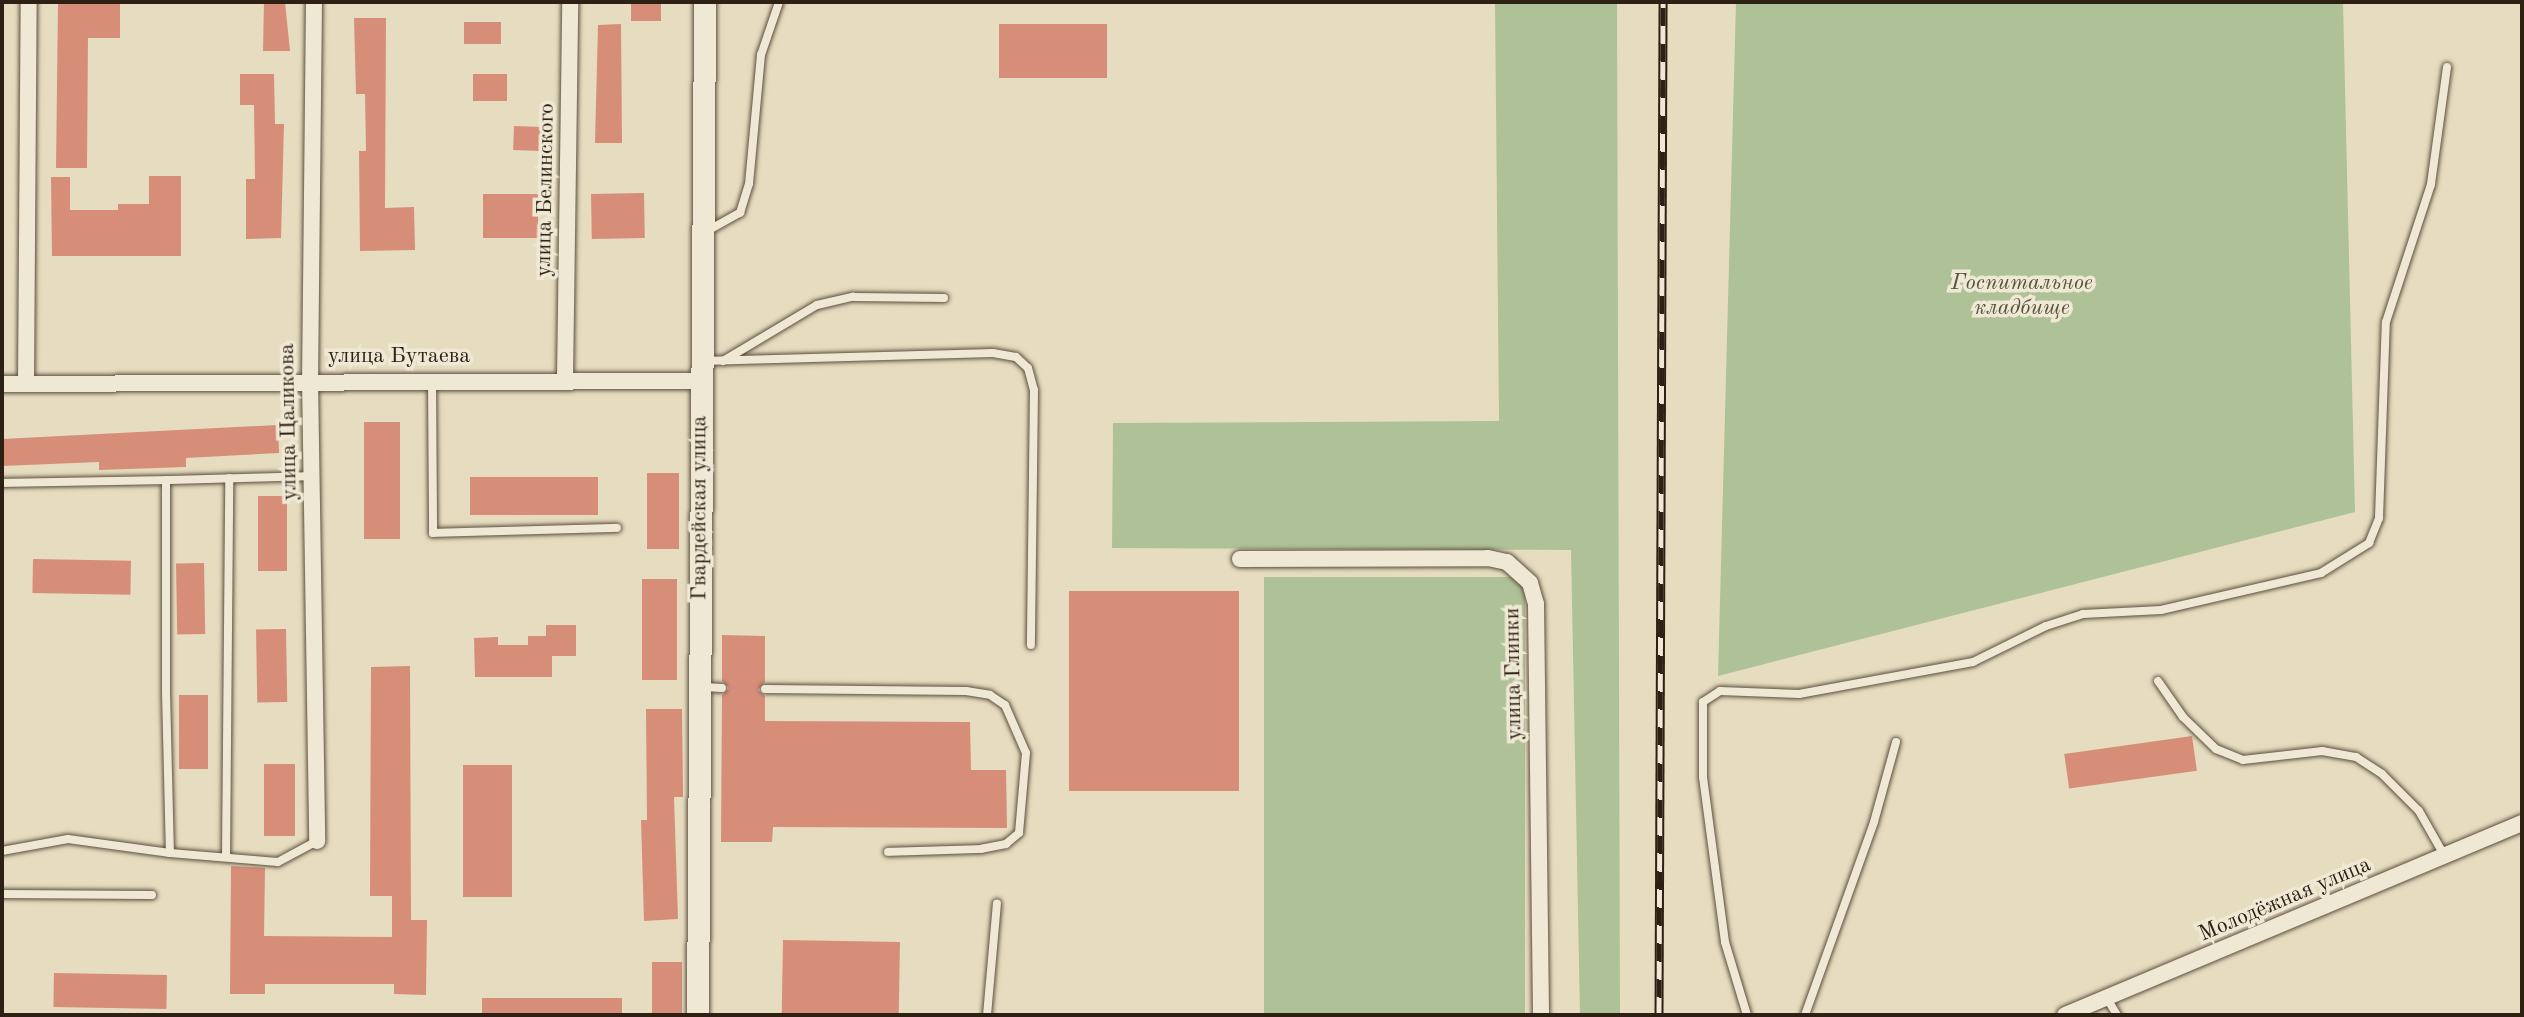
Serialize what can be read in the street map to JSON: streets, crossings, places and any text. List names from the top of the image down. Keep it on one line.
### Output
{"streets":{"street":["улица Белинского","улица Бутаева","улица Цаликова","Гвардейская улица","улица Глинки","Молодёжная улица"]},"crossings":[["улица Белинского","улица Бутаева"],["улица Бутаева","улица Цаликова"],["улица Бутаева","Гвардейская улица"]],"parks":["Госпитальное кладбище"]}
